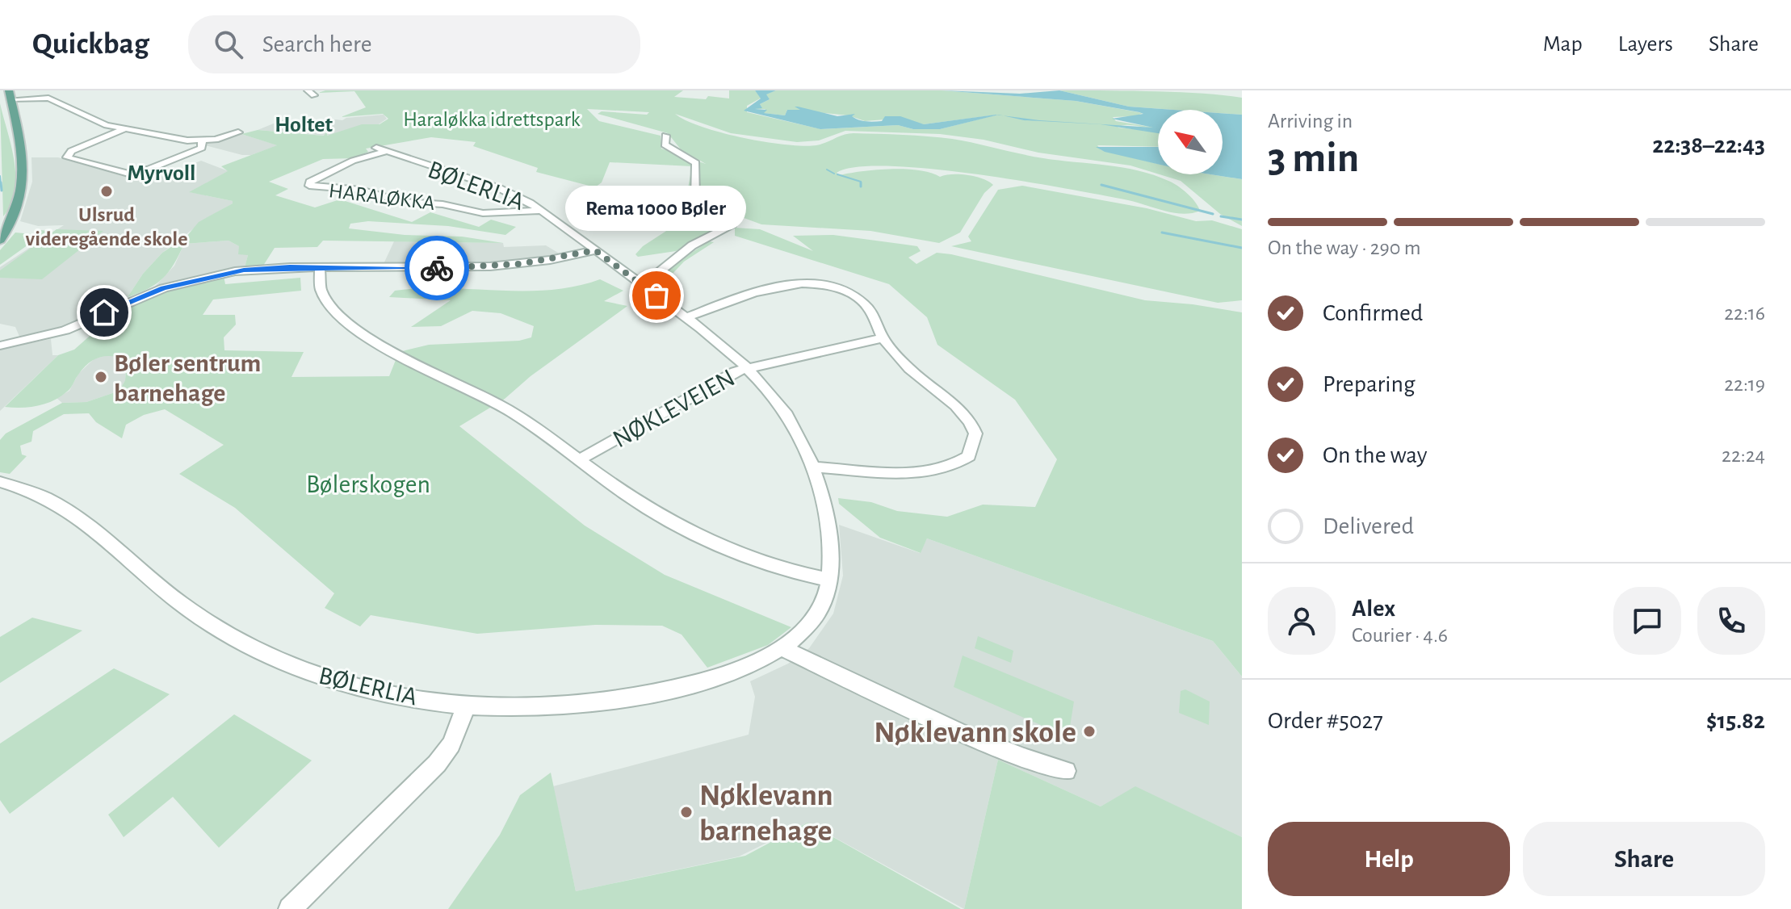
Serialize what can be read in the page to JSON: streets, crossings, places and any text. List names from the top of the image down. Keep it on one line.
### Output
{"streets":{"street":["BØLERLIA","HARALØKKA","NØKLEVEIEN"]},"crossings":[["BØLERLIA","HARALØKKA"],["BØLERLIA","NØKLEVEIEN"]],"districts":["Holtet","Myrvoll"],"parks":["Haraløkka idrettspark","Bølerskogen"],"places":["Ulsrud videregående skole","Rema 1000 Bøler","Bøler sentrum barnehage","Nøklevann skole","Nøklevann barnehage"],"north":"top left","page":{"header":"Quickbag","search":"Search here","nav":["Map","Layers","Share"],"heading":["3 min","Arriving in","22:38–22:43"],"panel":["Alex","Courier · 4.6","Order #5027","$15.82"],"bubble":"Rema 1000 Bøler","bar":"On the way · 290 m","list":[["Confirmed","22:16"],["Preparing","22:19"],["On the way","22:24"],"Delivered"],"buttons":["Help","Share"]}}
